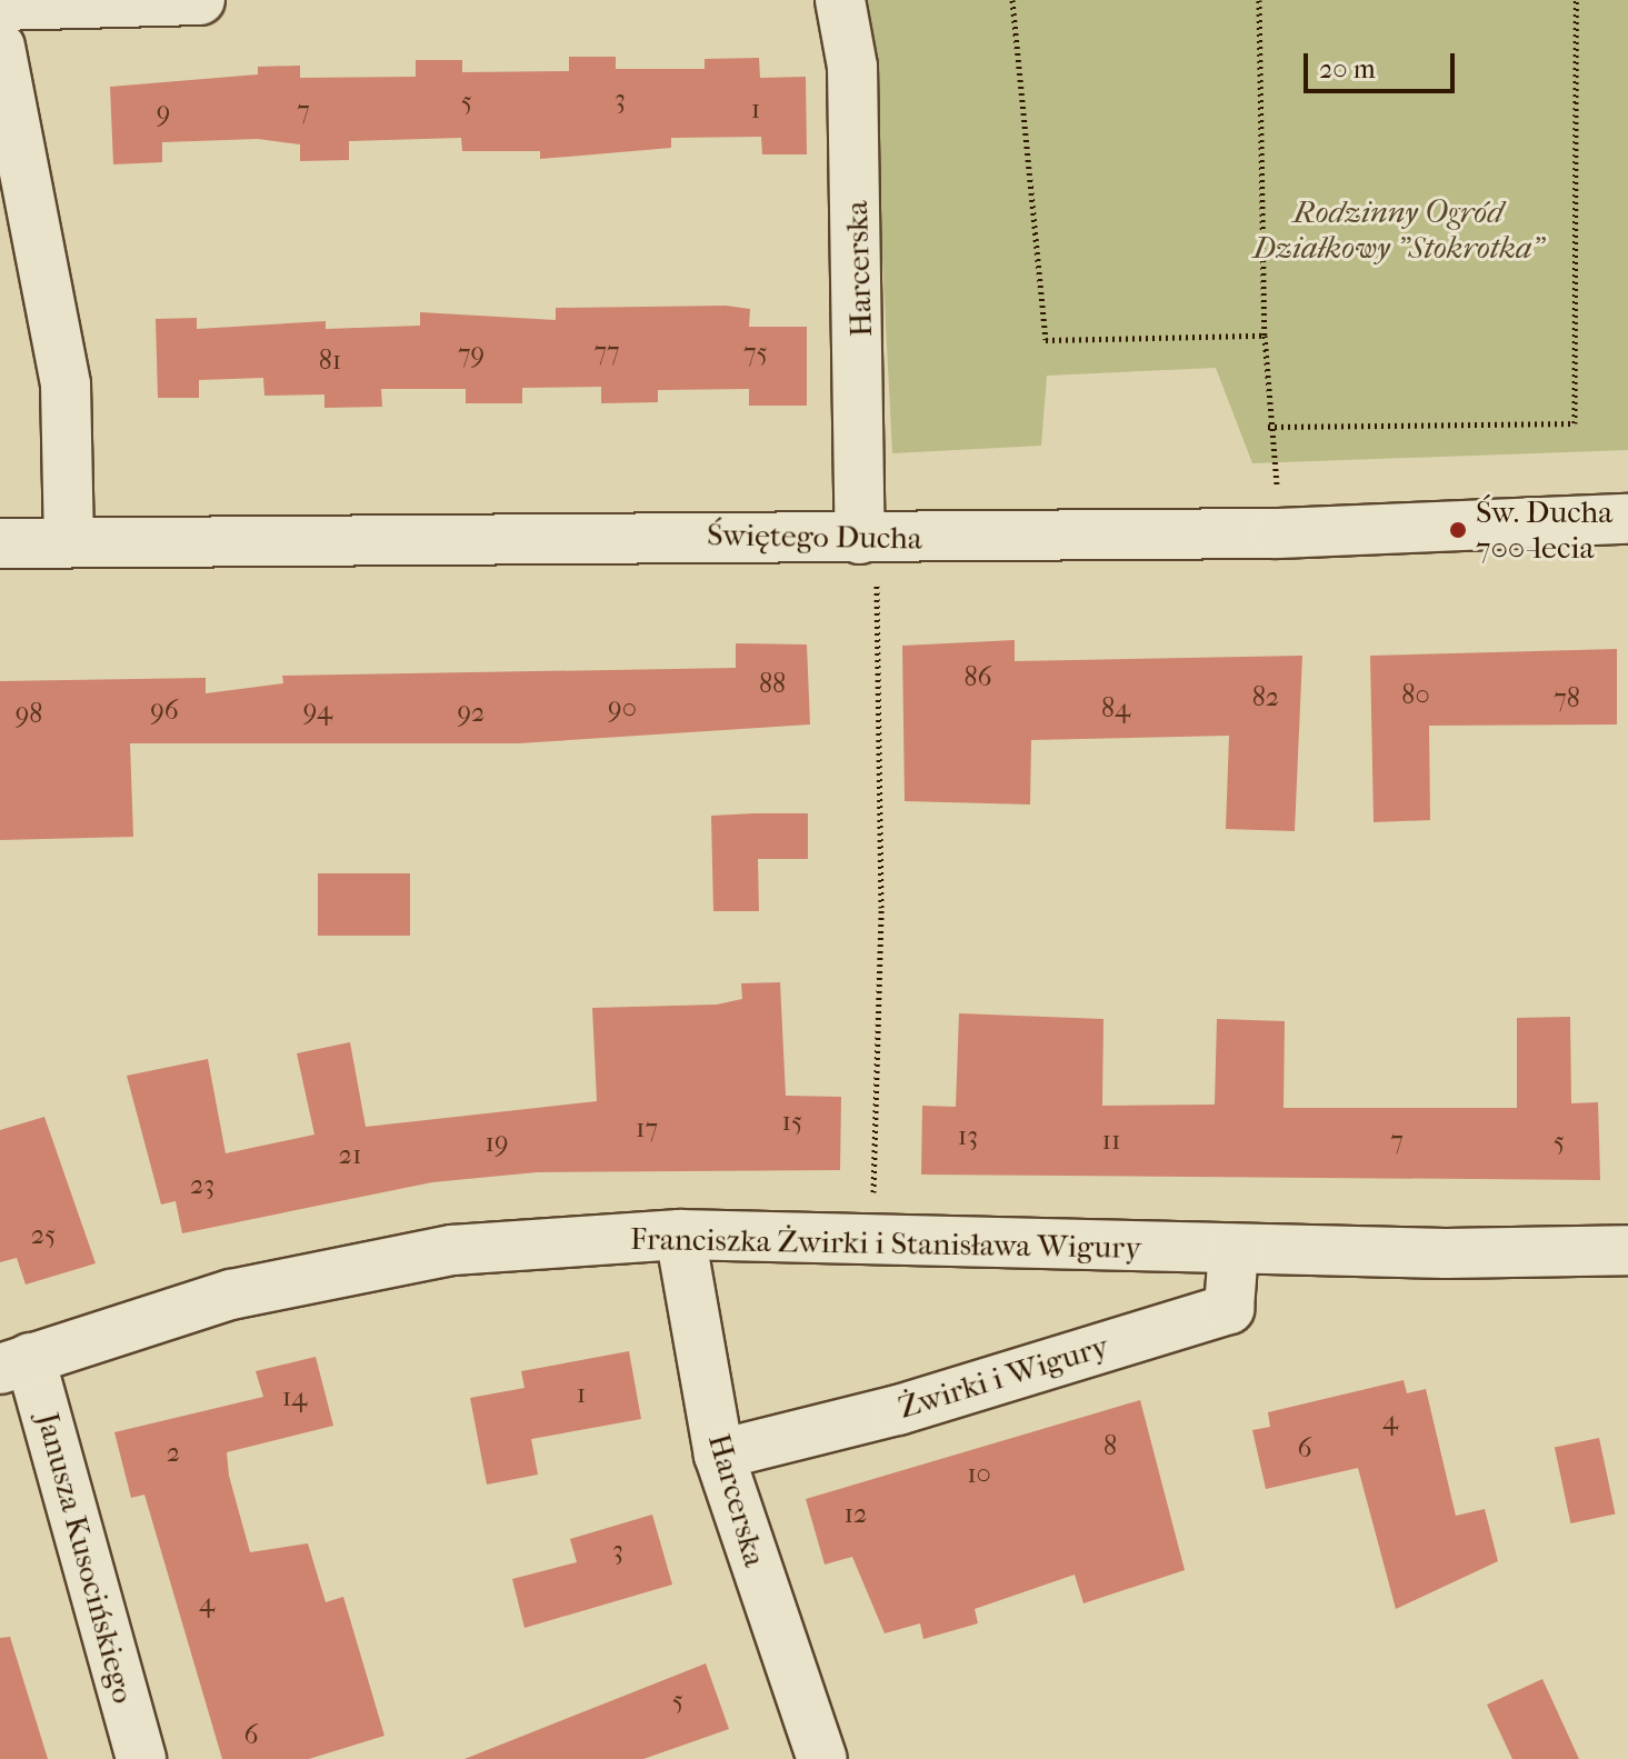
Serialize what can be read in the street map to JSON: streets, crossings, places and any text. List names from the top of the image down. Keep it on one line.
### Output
{"streets":{"street":["Harcerska","Świętego Ducha","Franciszka Żwirki i Stanisława Wigury","Żwirki i Wigury","Janusza Kusocińskiego"]},"crossings":[["Harcerska","Świętego Ducha"],["Harcerska","Franciszka Żwirki i Stanisława Wigury"],["Harcerska","Żwirki i Wigury"],["Franciszka Żwirki i Stanisława Wigury","Żwirki i Wigury"],["Franciszka Żwirki i Stanisława Wigury","Janusza Kusocińskiego"]],"parks":["Rodzinny Ogród Działkowy \"Stokrotka\""],"places":["Św. Ducha 700-lecia"],"house_numbers":["3","5","1","7","9","77","75","79","81","86","88","80","82","78","90","84","96","94","92","98","15","17","13","11","7","5","19","21","23","25","1","14","4","8","6","2","10","12","3","4","5","6"],"scale_bar":"20 m"}
